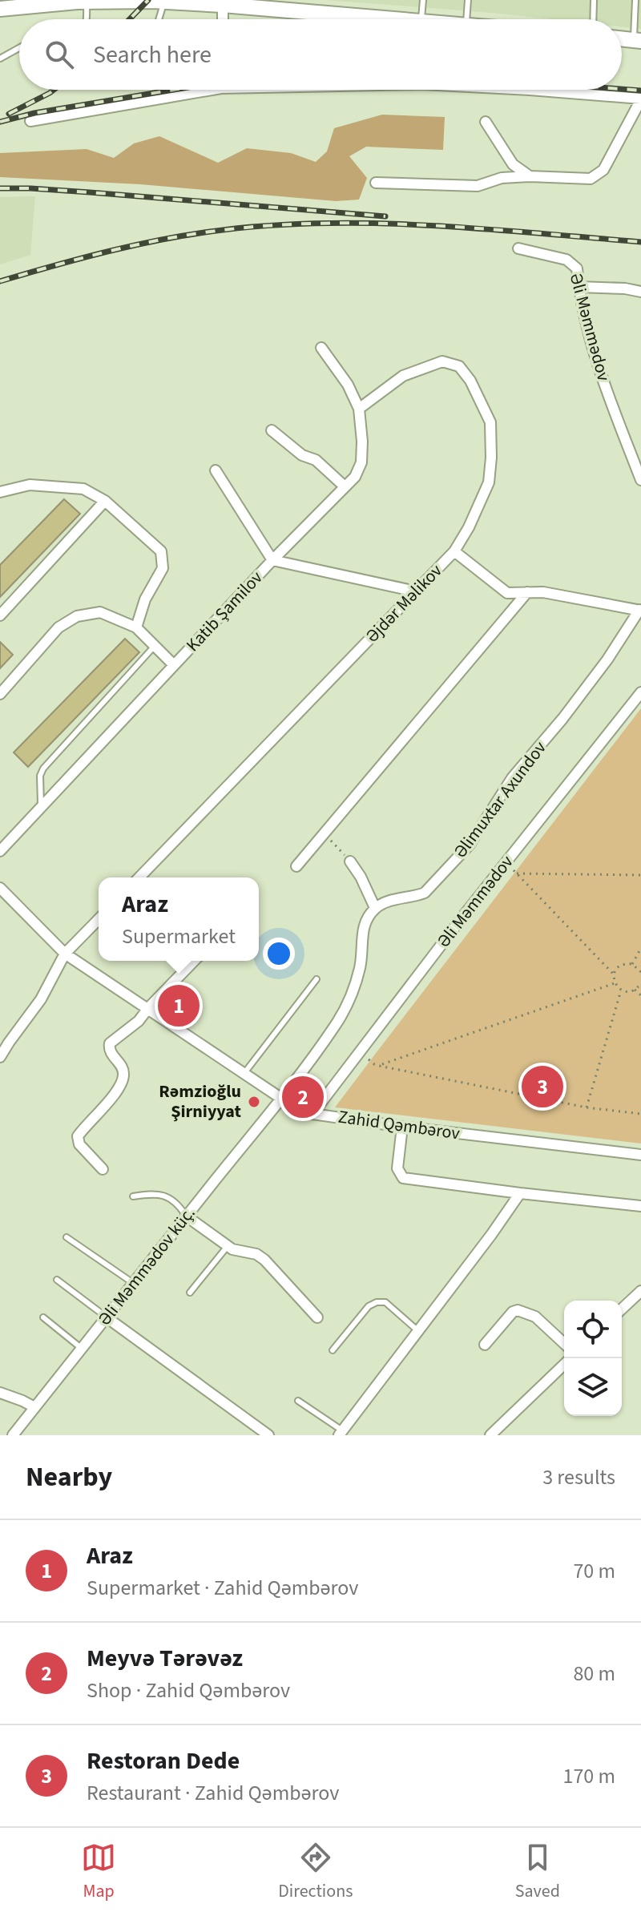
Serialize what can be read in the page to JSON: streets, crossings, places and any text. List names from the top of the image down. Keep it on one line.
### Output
{"streets":{"street":["Əli Məmmədov","Əjdər Məlikov","Katib Şamilov","Əlimuxtar Axundov","Zahid Qəmbərov","Əli Məmmədov küç."]},"crossings":[["Əli Məmmədov","Zahid Qəmbərov"],["Əjdər Məlikov","Katib Şamilov"],["Zahid Qəmbərov","Əli Məmmədov küç."]],"places":["Rəmzioğlu Şirniyyat"],"page":{"search":"Search here","popup":["Araz","Supermarket"],"pins":["1","3","2"],"heading":["Nearby","3 results"],"list":[{"mark":"1","name":"Araz","note":"Supermarket · Zahid Qəmbərov","value":"70 m"},{"mark":"2","name":"Meyvə Tərəvəz","note":"Shop · Zahid Qəmbərov","value":"80 m"},{"mark":"3","name":"Restoran Dede","note":"Restaurant · Zahid Qəmbərov","value":"170 m"}],"nav":["Map","Directions","Saved"]}}
